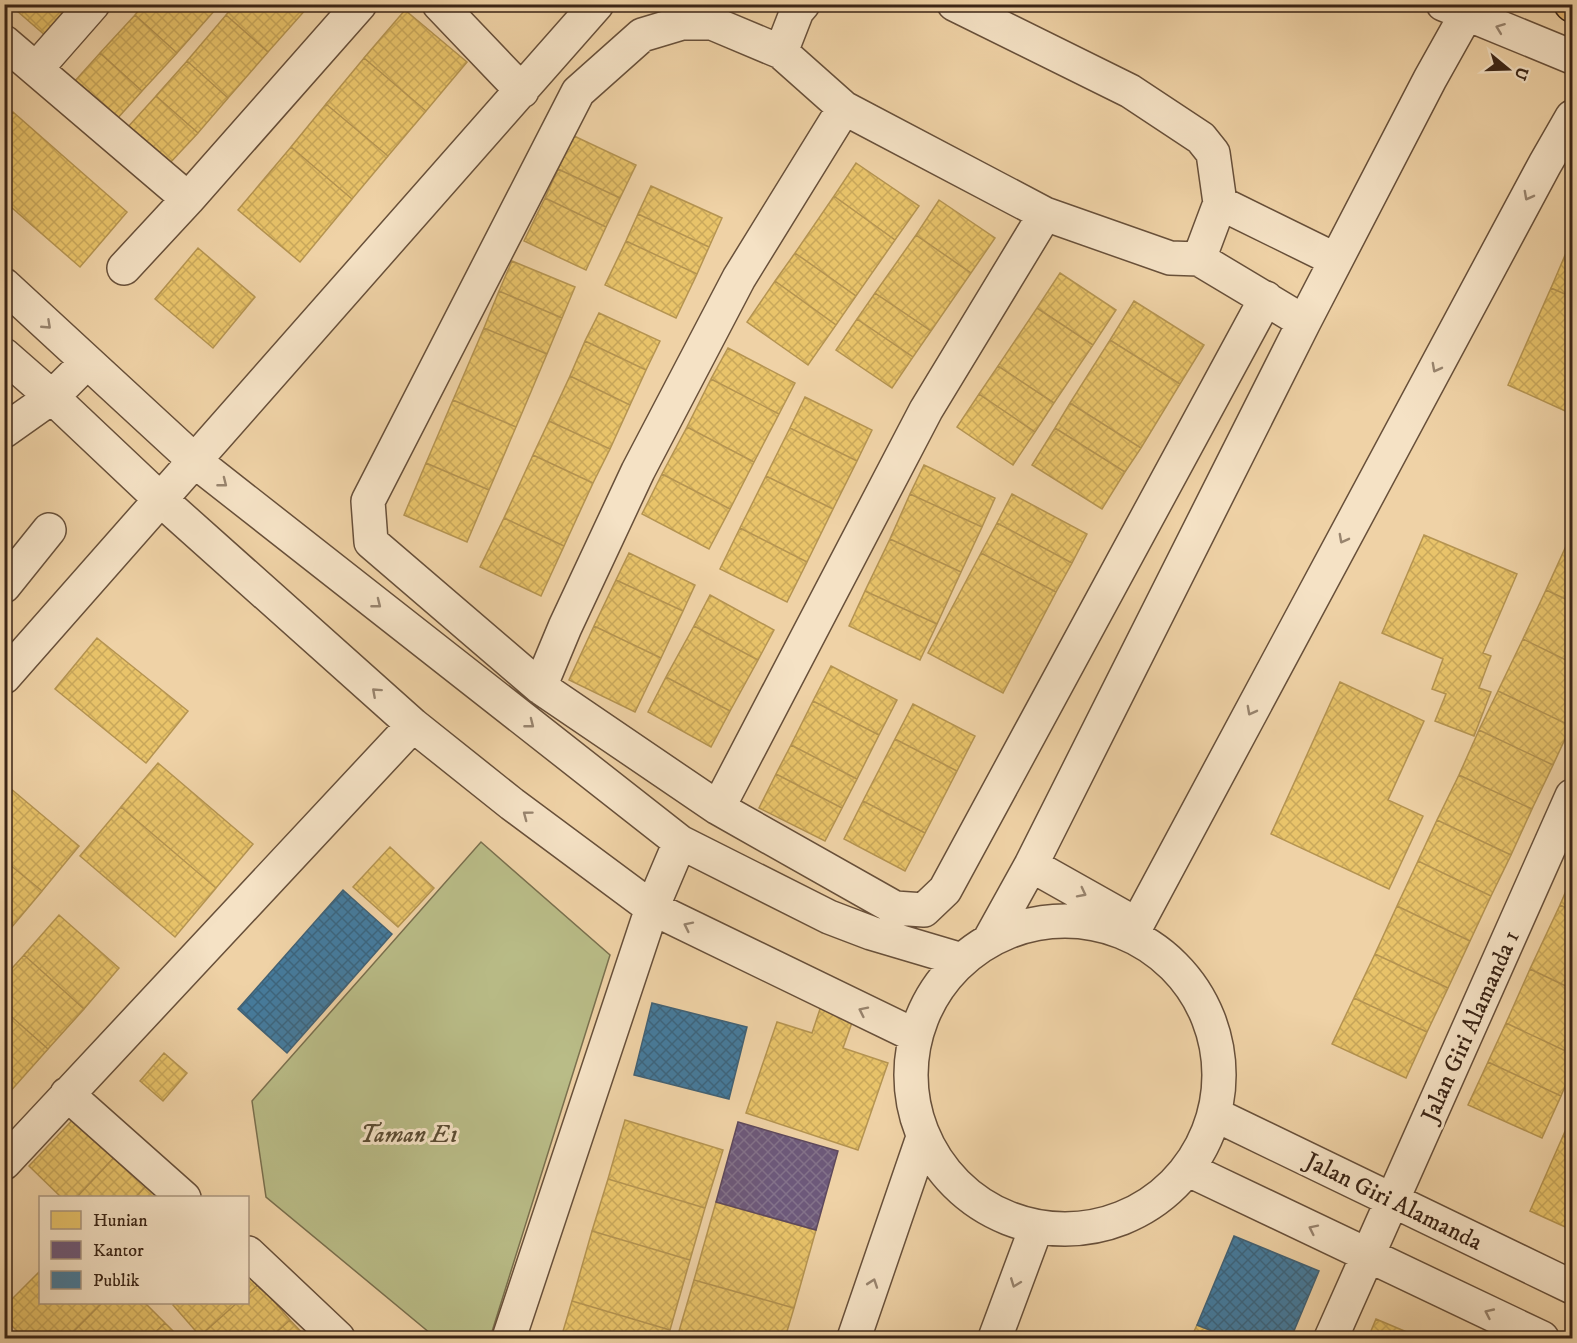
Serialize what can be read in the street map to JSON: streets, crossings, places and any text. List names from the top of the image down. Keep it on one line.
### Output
{"streets":{"street":["Jalan Giri Alamanda 1","Jalan Giri Alamanda"]},"crossings":[["Jalan Giri Alamanda 1","Jalan Giri Alamanda"]],"parks":["Taman E1"],"legend":["Hunian","Kantor","Publik"],"north":"right"}
